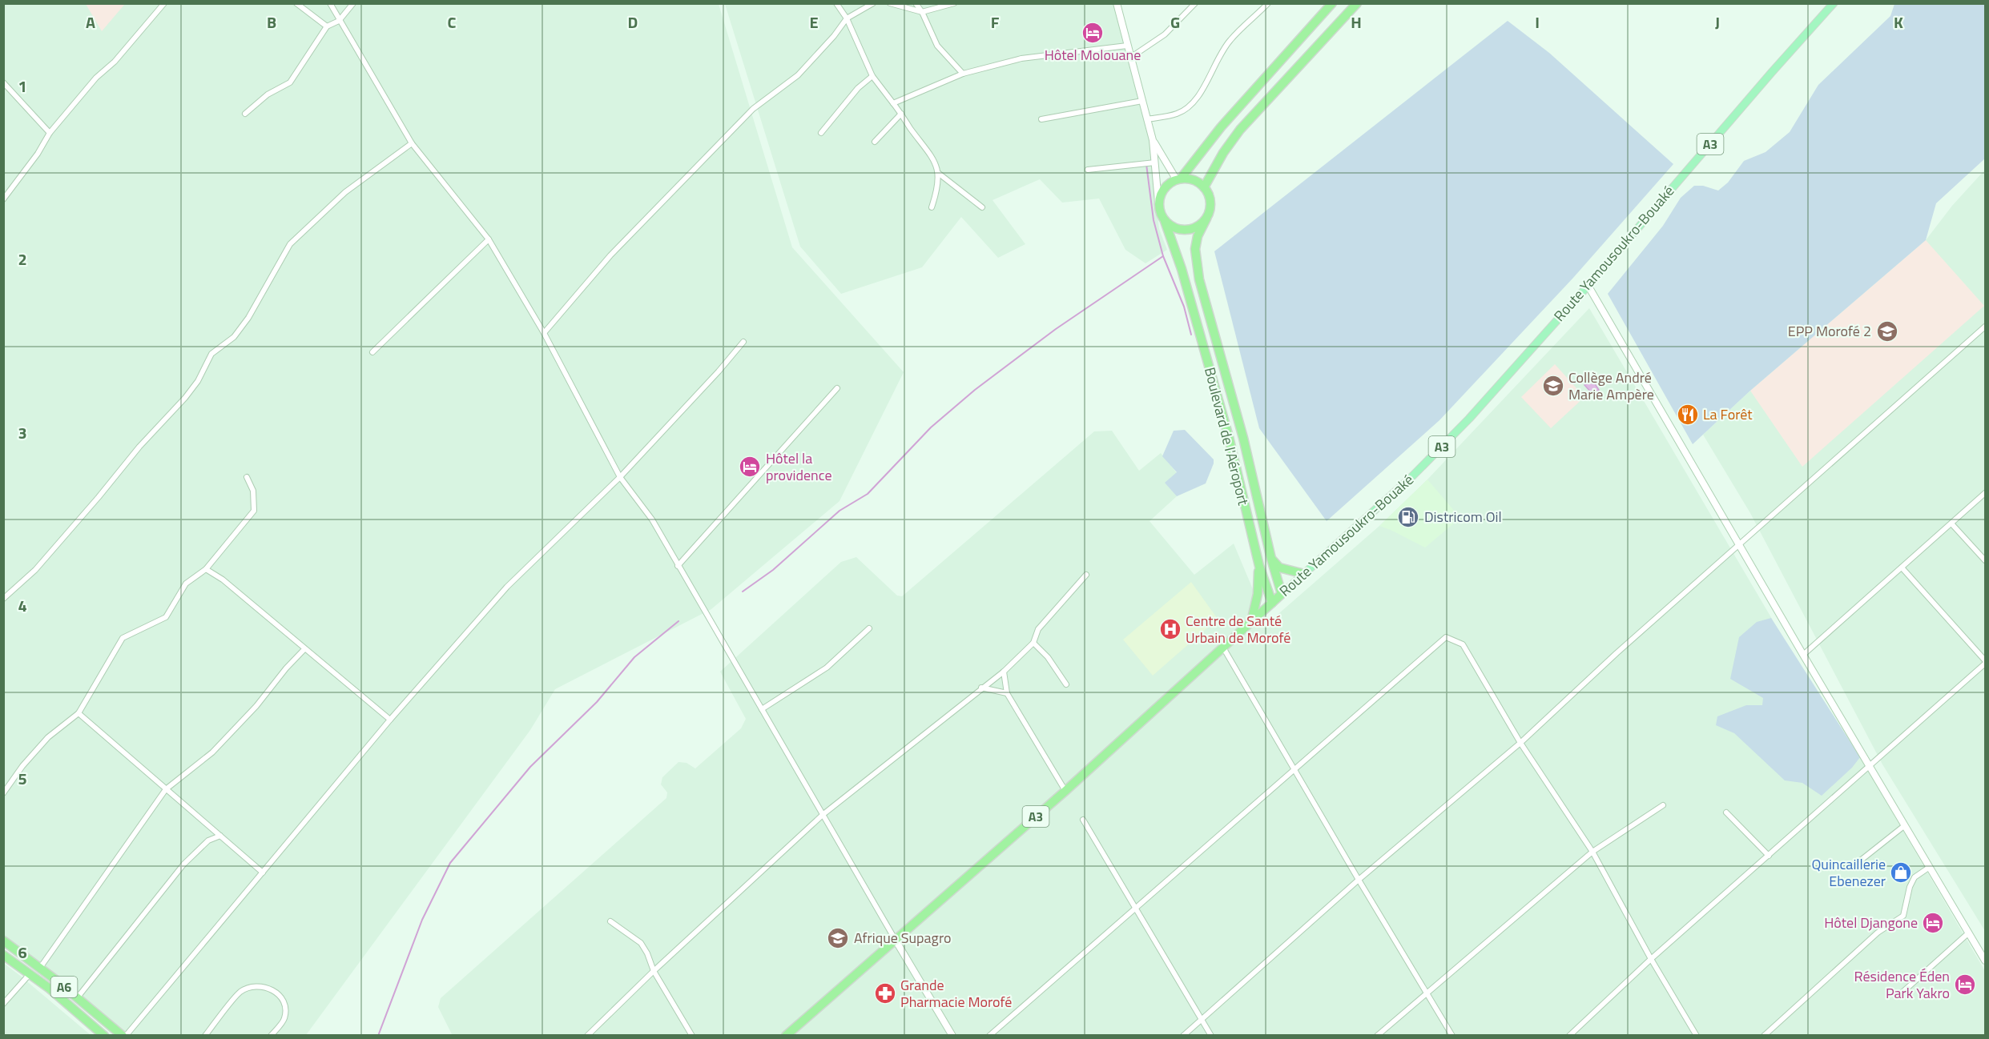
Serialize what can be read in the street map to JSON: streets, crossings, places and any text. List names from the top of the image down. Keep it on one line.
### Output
{"streets":{"highway":["A3","Route Yamousoukro-Bouaké","Boulevard de l'Aéroport","A6"]},"crossings":[["Route Yamousoukro-Bouaké","Boulevard de l'Aéroport"]],"places":{"hotel":["Hôtel Molouane","Hôtel la providence","Hôtel Djangone","Résidence Éden Park Yakro"],"school or university":["EPP Morofé 2","Collège André Marie Ampère","Afrique Supagro"],"restaurant":["La Forêt"],"fuel station":["Districom Oil"],"hospital":["Centre de Santé Urbain de Morofé"],"shop":["Quincaillerie Ebenezer"],"pharmacy":["Grande Pharmacie Morofé"]},"grid":{"columns":["A","B","C","D","E","F","G","H","I","J","K"],"rows":["1","2","3","4","5","6"]}}
